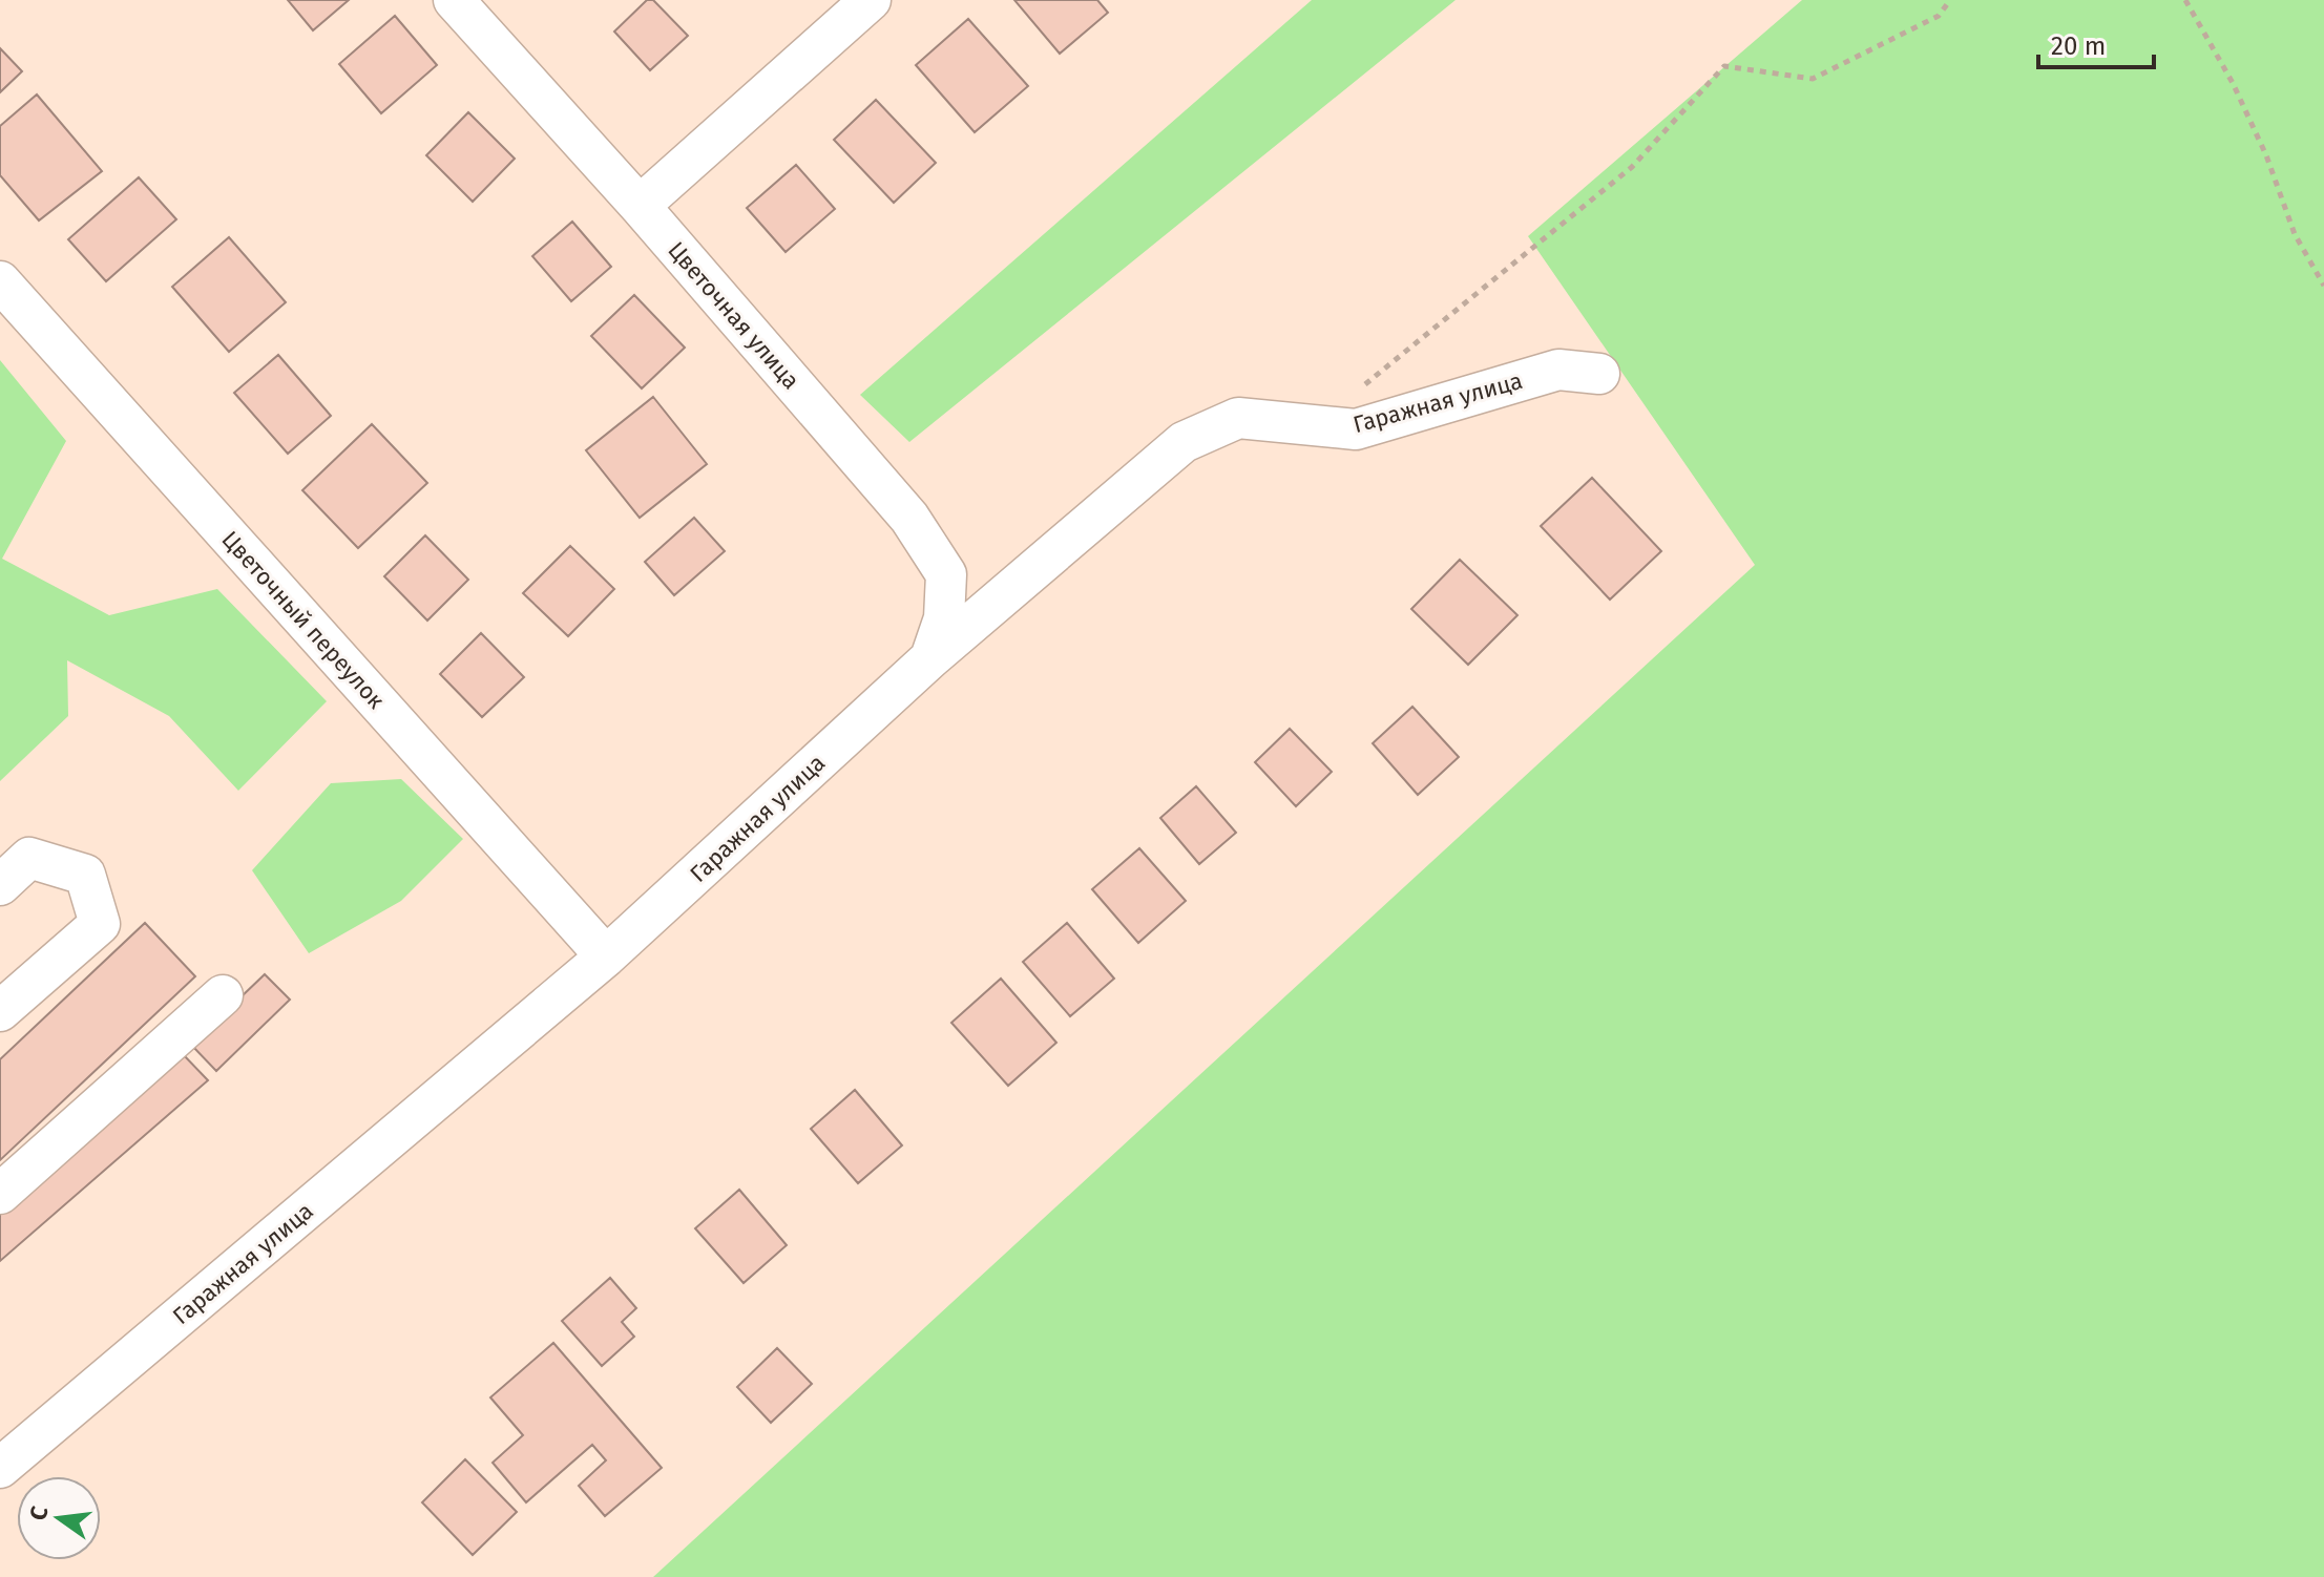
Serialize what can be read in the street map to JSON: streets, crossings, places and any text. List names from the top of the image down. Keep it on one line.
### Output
{"streets":{"street":["Цветочная улица","Гаражная улица","Цветочный переулок"]},"crossings":[["Цветочная улица","Гаражная улица"],["Гаражная улица","Цветочный переулок"]],"scale_bar":"20 m","north":"left"}
